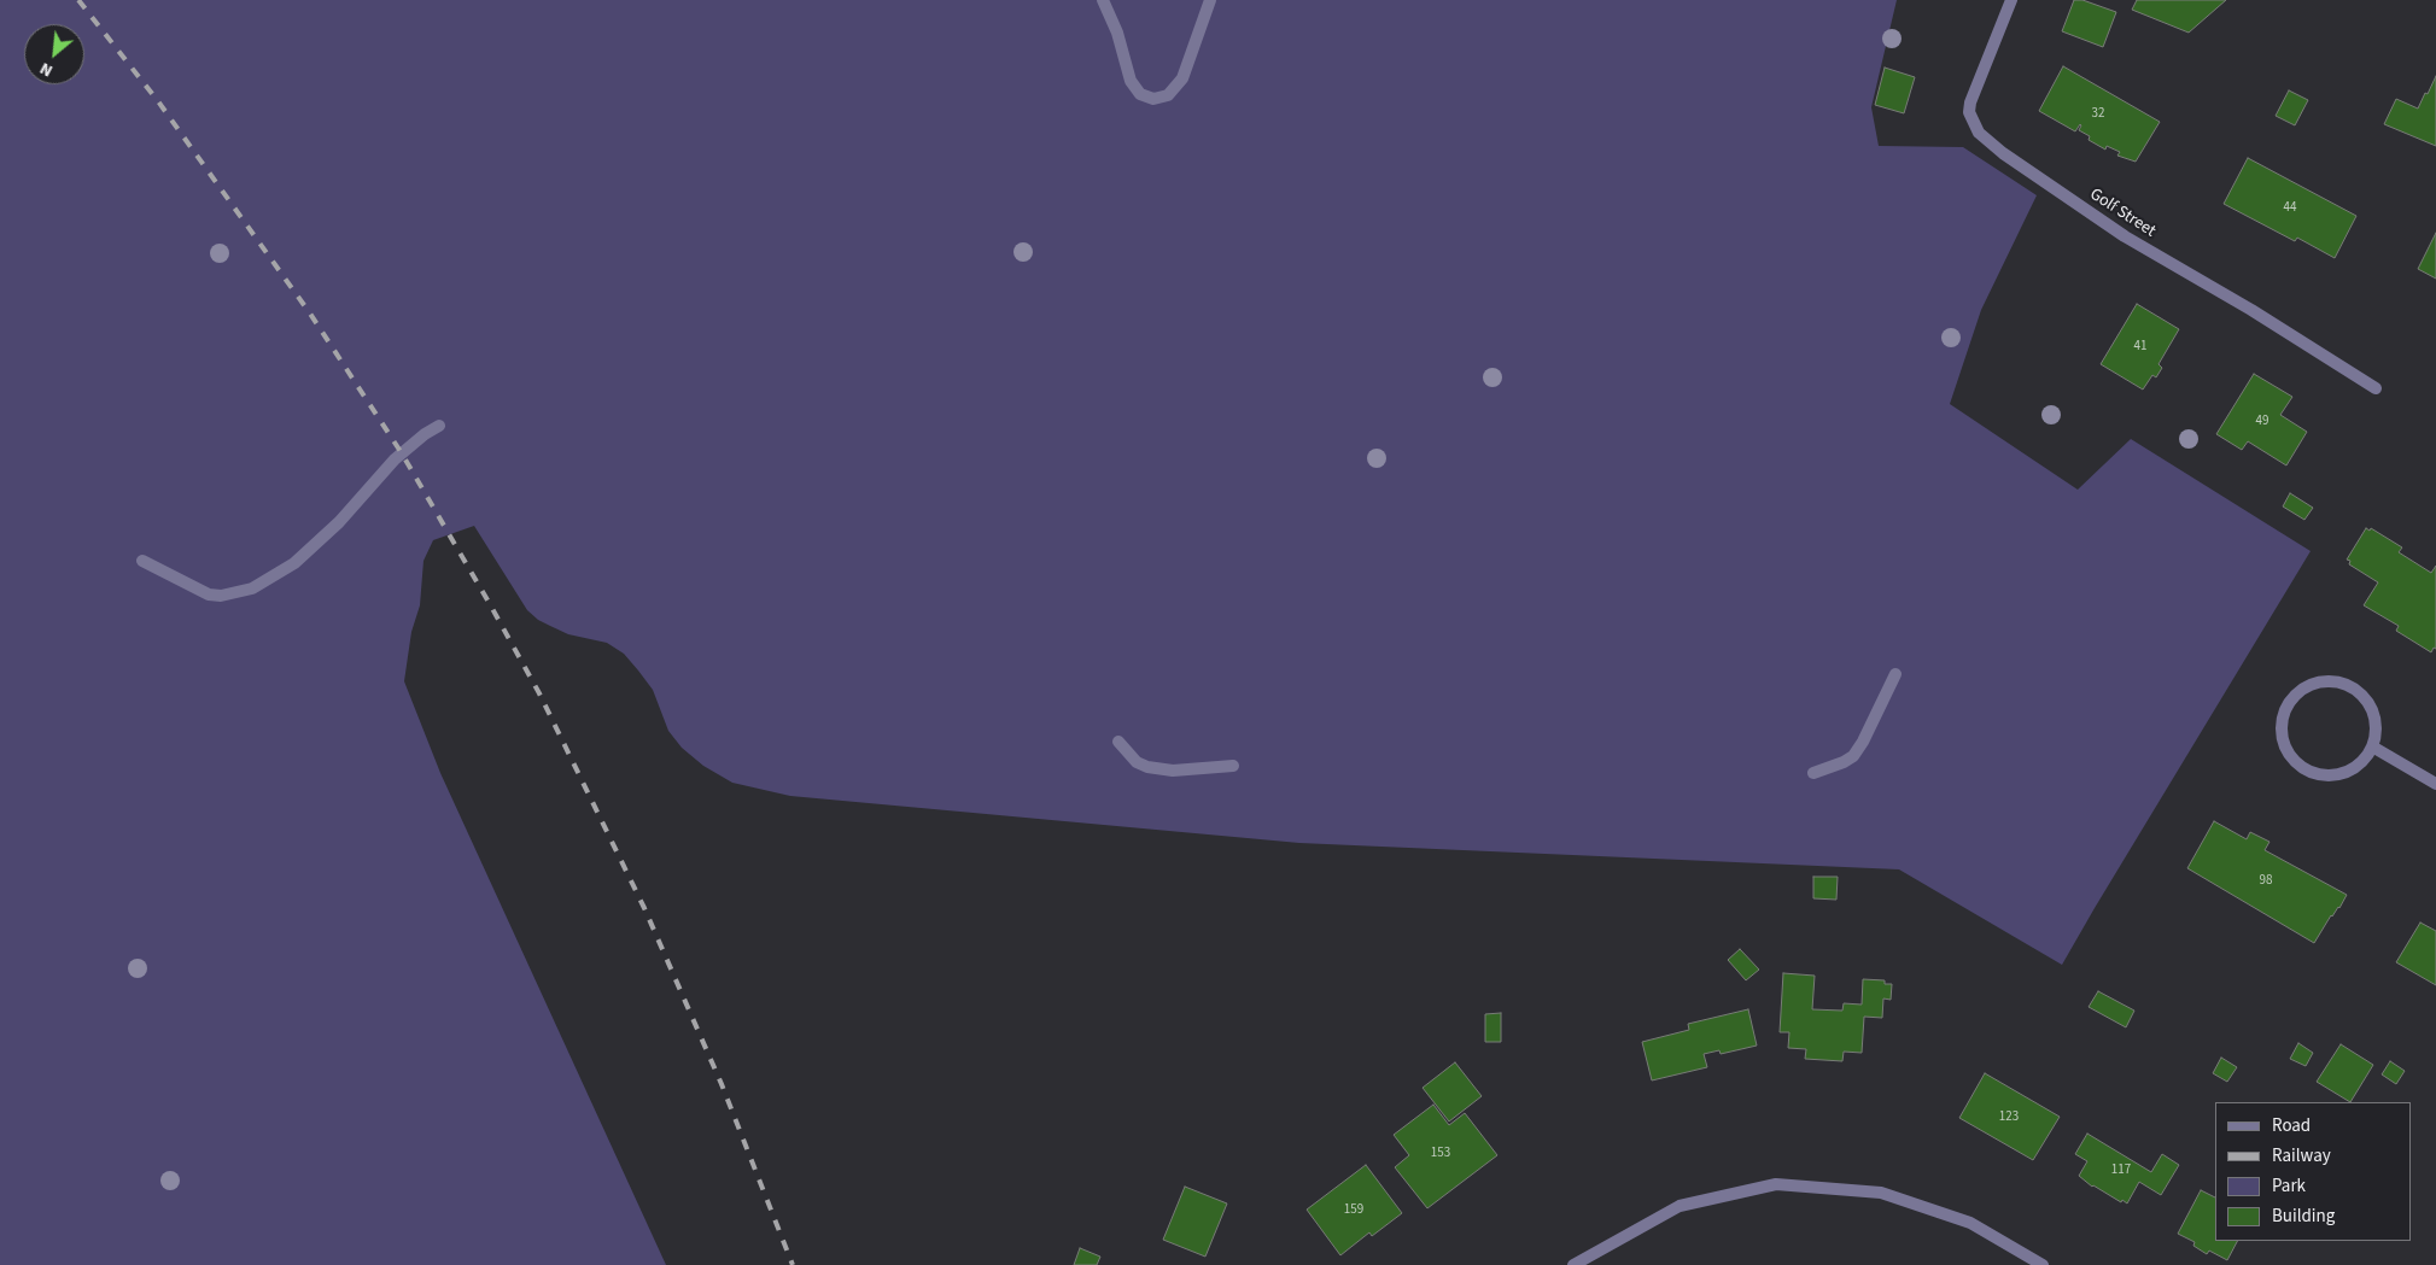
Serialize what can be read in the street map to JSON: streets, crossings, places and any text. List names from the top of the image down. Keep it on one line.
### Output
{"streets":{"street":["Golf Street"]},"house_numbers":["32","44","41","49","98","123","153","117","159"],"legend":["Road","Railway","Park","Building"],"north":"bottom left"}
